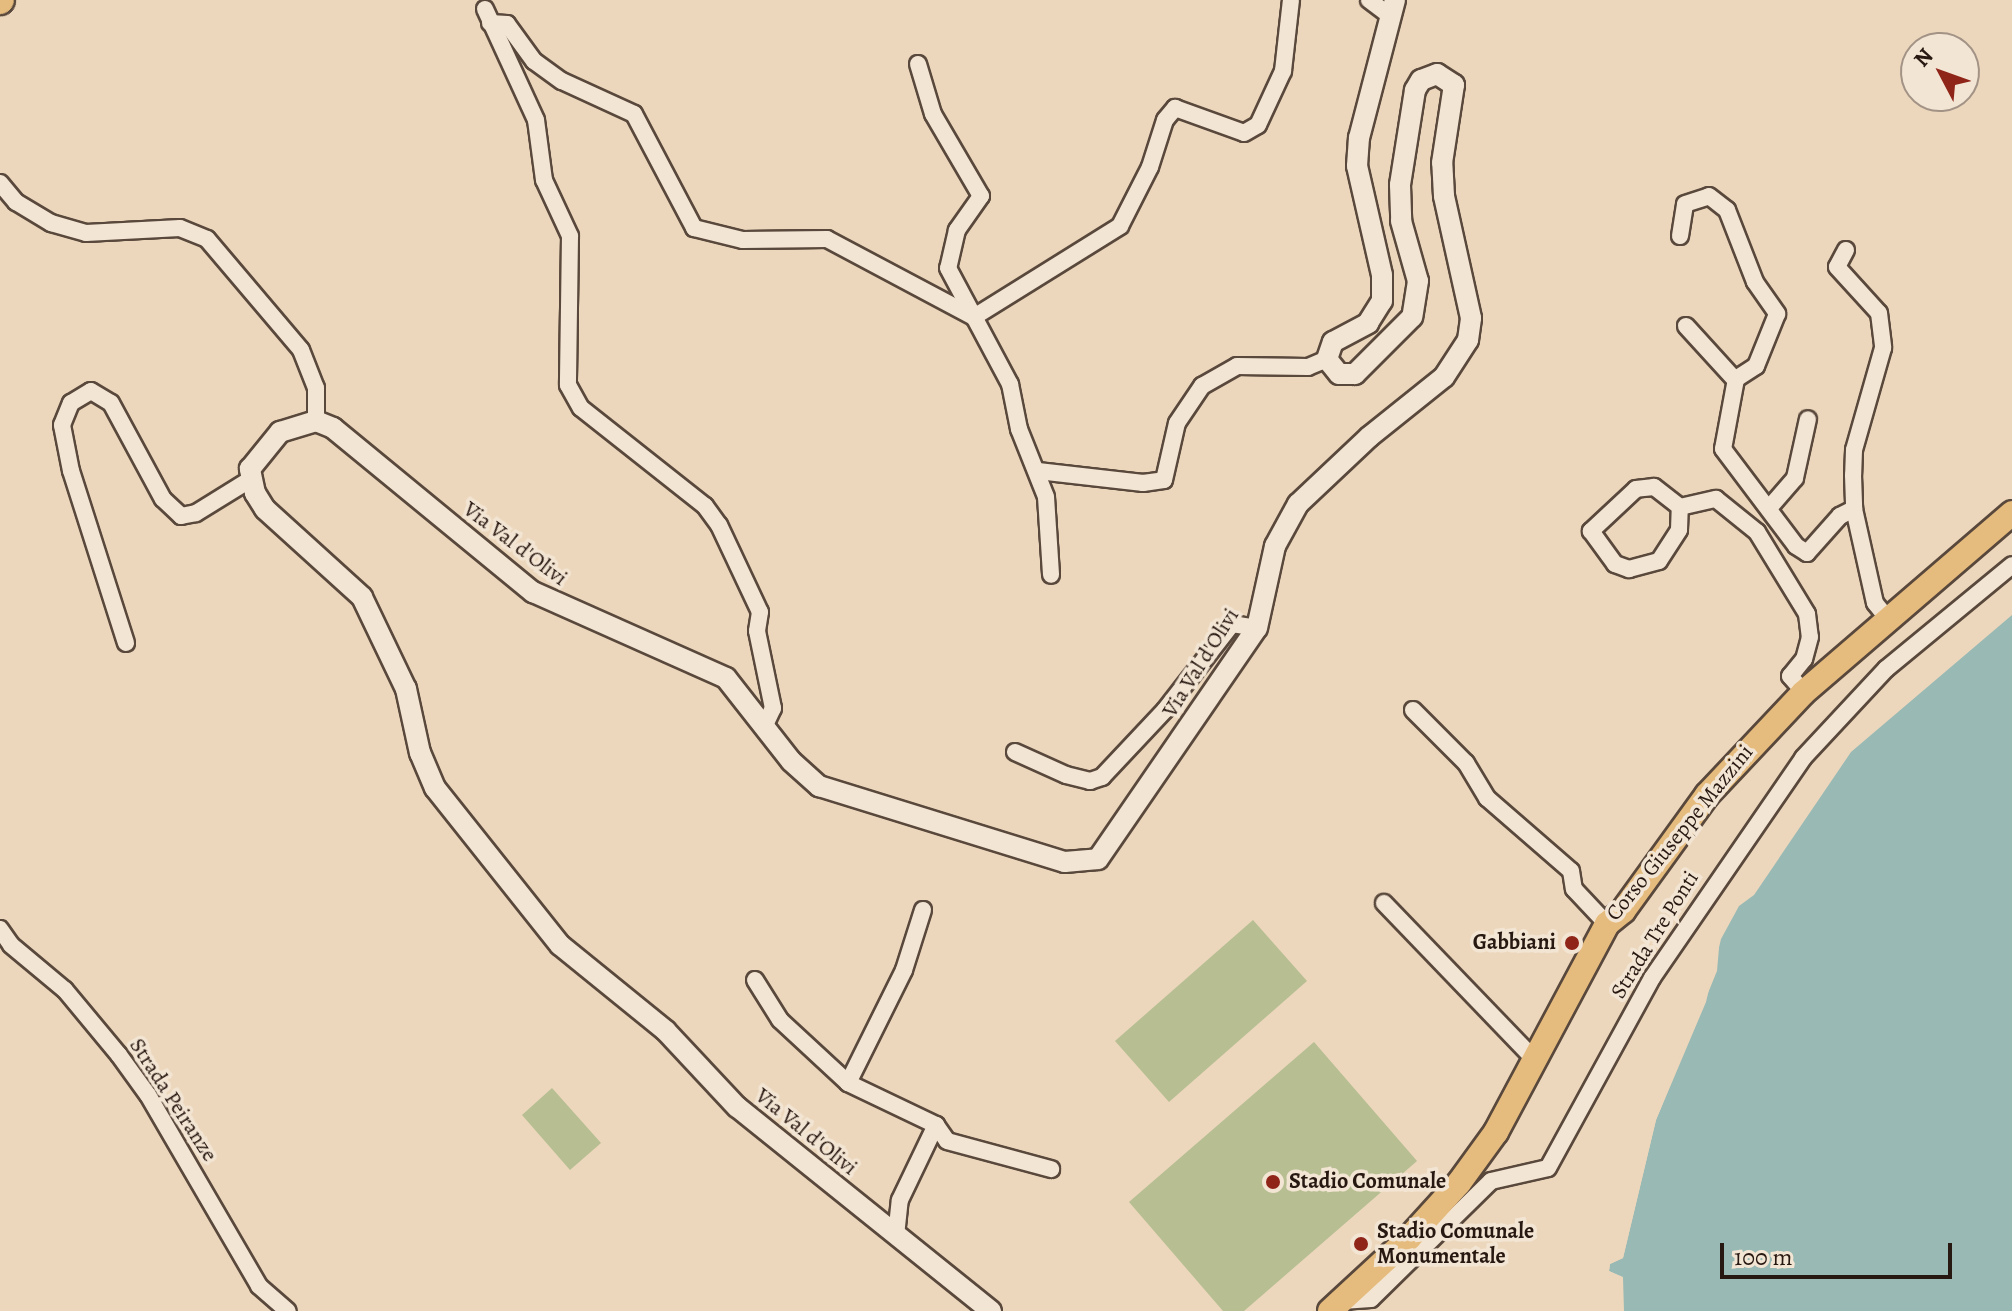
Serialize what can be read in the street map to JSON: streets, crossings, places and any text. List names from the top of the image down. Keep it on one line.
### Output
{"streets":{"main road":["Corso Giuseppe Mazzini"],"street":["Via Val d'Olivi","Strada Tre Ponti","Strada Peiranze"]},"crossings":[["Corso Giuseppe Mazzini","Strada Tre Ponti"]],"places":["Gabbiani","Stadio Comunale","Stadio Comunale Monumentale"],"scale_bar":"100 m","north":"top left"}
